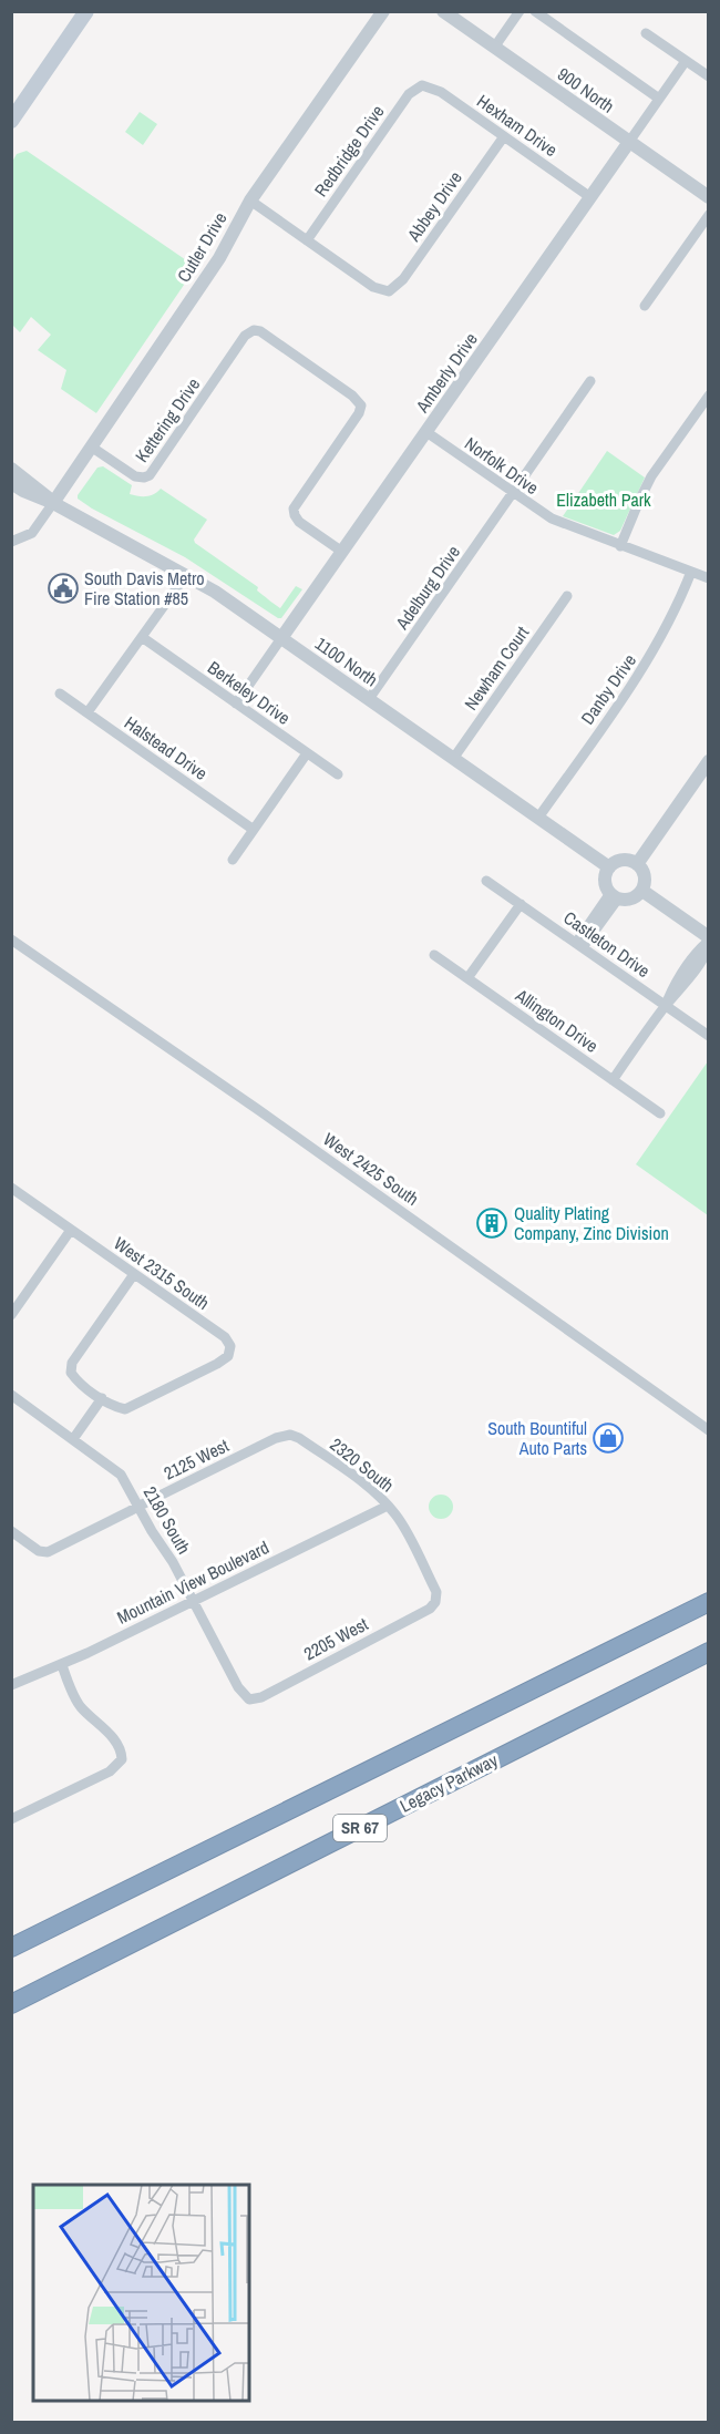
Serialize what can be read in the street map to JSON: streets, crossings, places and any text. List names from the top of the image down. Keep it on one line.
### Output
{"streets":{"highway":["Legacy Parkway","SR 67"],"street":["900 North","Hexham Drive","Redbridge Drive","Abbey Drive","Cutler Drive","Amberly Drive","Kettering Drive","Norfolk Drive","Adelburg Drive","1100 North","Newham Court","Danby Drive","Berkeley Drive","Halstead Drive","Castleton Drive","Allington Drive","West 2425 South","West 2315 South","2125 West","2320 South","2180 South","Mountain View Boulevard","2205 West"]},"crossings":[["900 North","Amberly Drive"],["Hexham Drive","Redbridge Drive"],["Hexham Drive","Abbey Drive"],["Hexham Drive","Amberly Drive"],["Redbridge Drive","Abbey Drive"],["Cutler Drive","Kettering Drive"],["Cutler Drive","1100 North"],["Amberly Drive","Kettering Drive"],["Amberly Drive","Norfolk Drive"],["Amberly Drive","1100 North"],["Amberly Drive","Berkeley Drive"],["Norfolk Drive","Adelburg Drive"],["Norfolk Drive","Danby Drive"],["Adelburg Drive","1100 North"],["1100 North","Newham Court"],["1100 North","Danby Drive"],["2125 West","2320 South"],["2125 West","2180 South"],["2320 South","Mountain View Boulevard"],["2320 South","2205 West"],["2180 South","Mountain View Boulevard"],["2180 South","2205 West"]],"parks":["Elizabeth Park"],"places":{"public building":["South Davis Metro Fire Station #85"],"building":["Quality Plating Company, Zinc Division"],"shop":["South Bountiful Auto Parts"]}}
